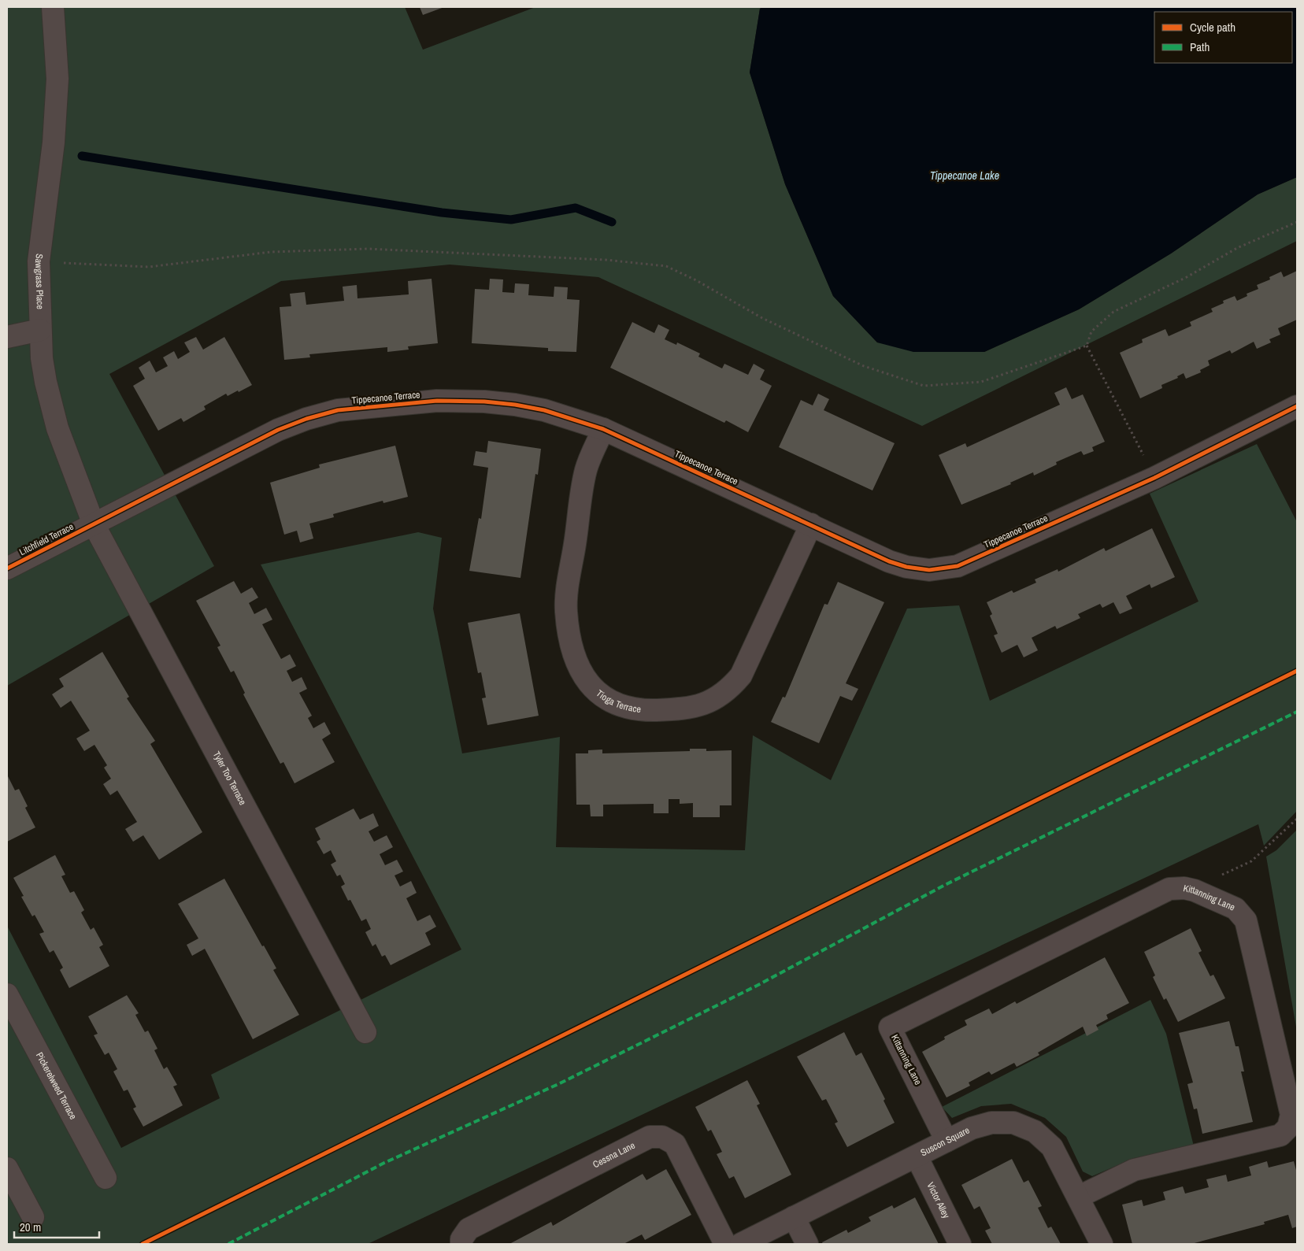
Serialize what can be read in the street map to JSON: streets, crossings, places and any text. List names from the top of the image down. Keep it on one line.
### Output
{"streets":{"street":["Sawgrass Place","Tippecanoe Terrace","Litchfield Terrace","Tioga Terrace","Tyler Too Terrace","Kittanning Lane","Pickerelweed Terrace","Suscon Square","Cessna Lane","Victor Alley"]},"crossings":[["Sawgrass Place","Tippecanoe Terrace"],["Sawgrass Place","Litchfield Terrace"],["Sawgrass Place","Tyler Too Terrace"],["Tippecanoe Terrace","Litchfield Terrace"],["Tippecanoe Terrace","Tioga Terrace"],["Tippecanoe Terrace","Tyler Too Terrace"],["Litchfield Terrace","Tyler Too Terrace"],["Kittanning Lane","Suscon Square"],["Suscon Square","Victor Alley"]],"water":["Tippecanoe Lake"],"legend":["Cycle path","Path"],"scale_bar":"20 m"}
